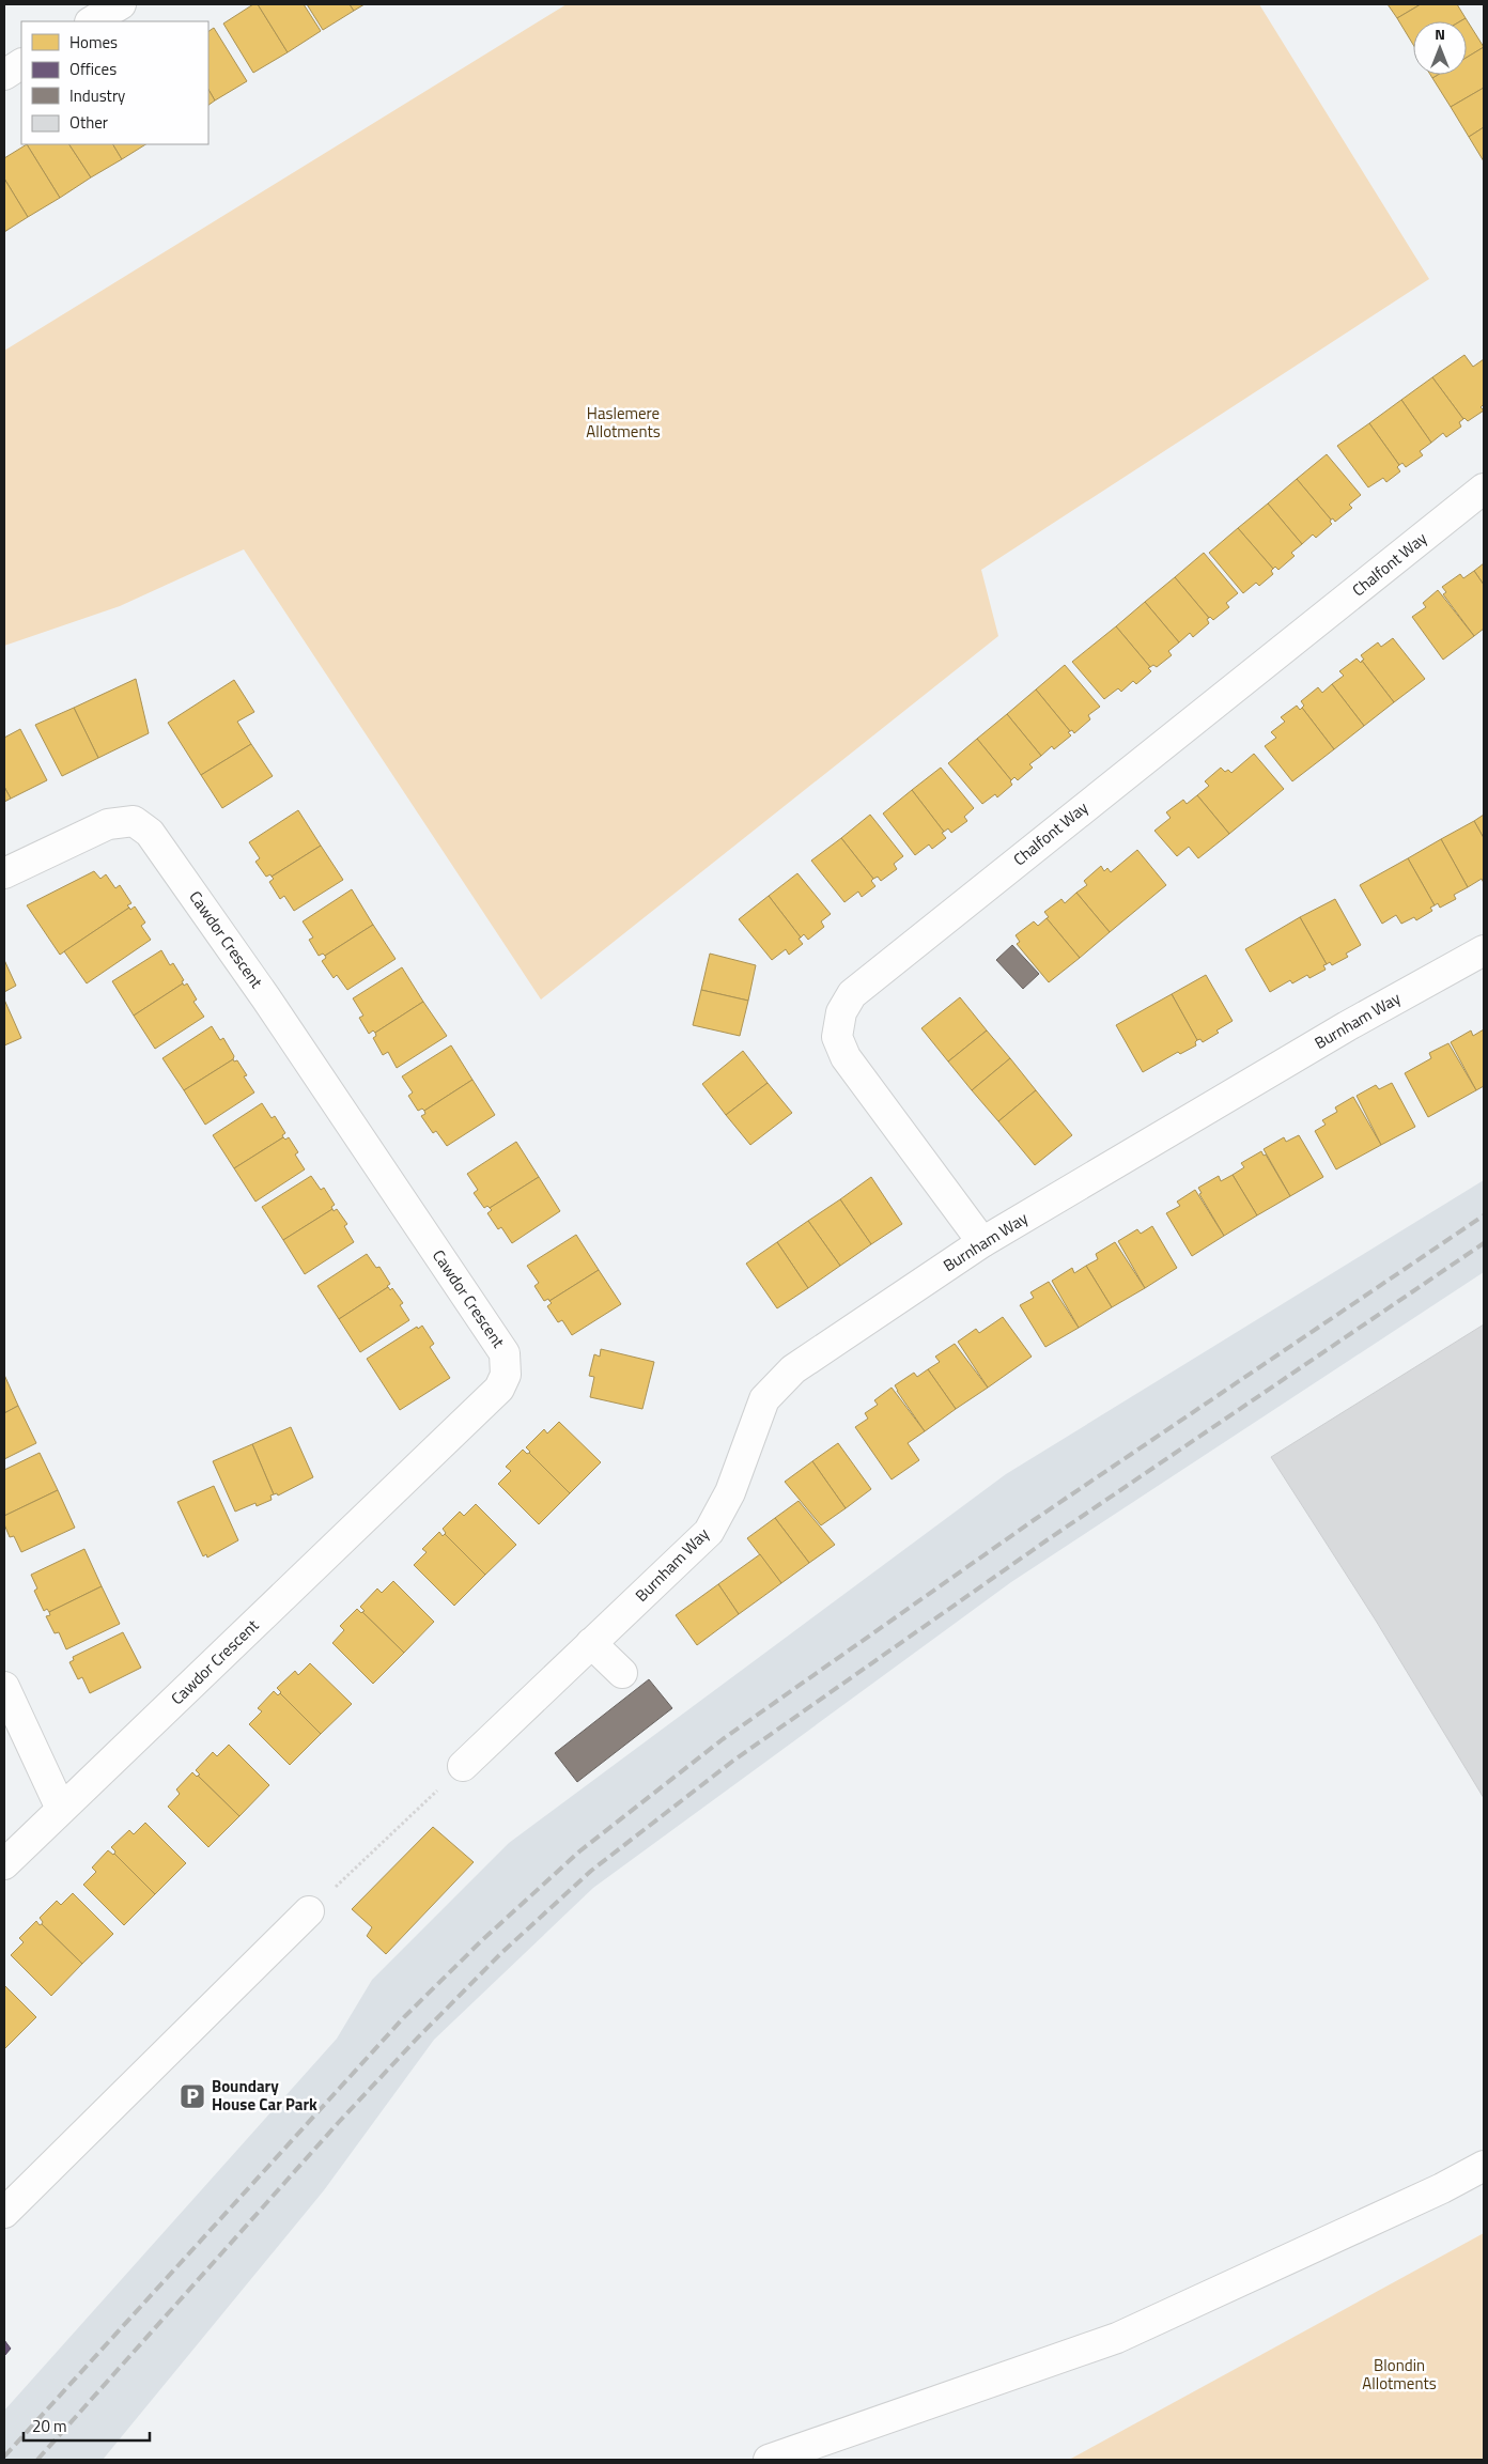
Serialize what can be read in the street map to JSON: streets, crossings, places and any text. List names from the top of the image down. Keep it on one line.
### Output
{"streets":{"street":["Chalfont Way","Cawdor Crescent","Burnham Way"]},"crossings":[["Chalfont Way","Burnham Way"]],"parks":["Haslemere Allotments","Blondin Allotments"],"places":{"parking":["Boundary House Car Park"]},"legend":["Homes","Offices","Industry","Other"],"scale_bar":"20 m","north":"top"}
